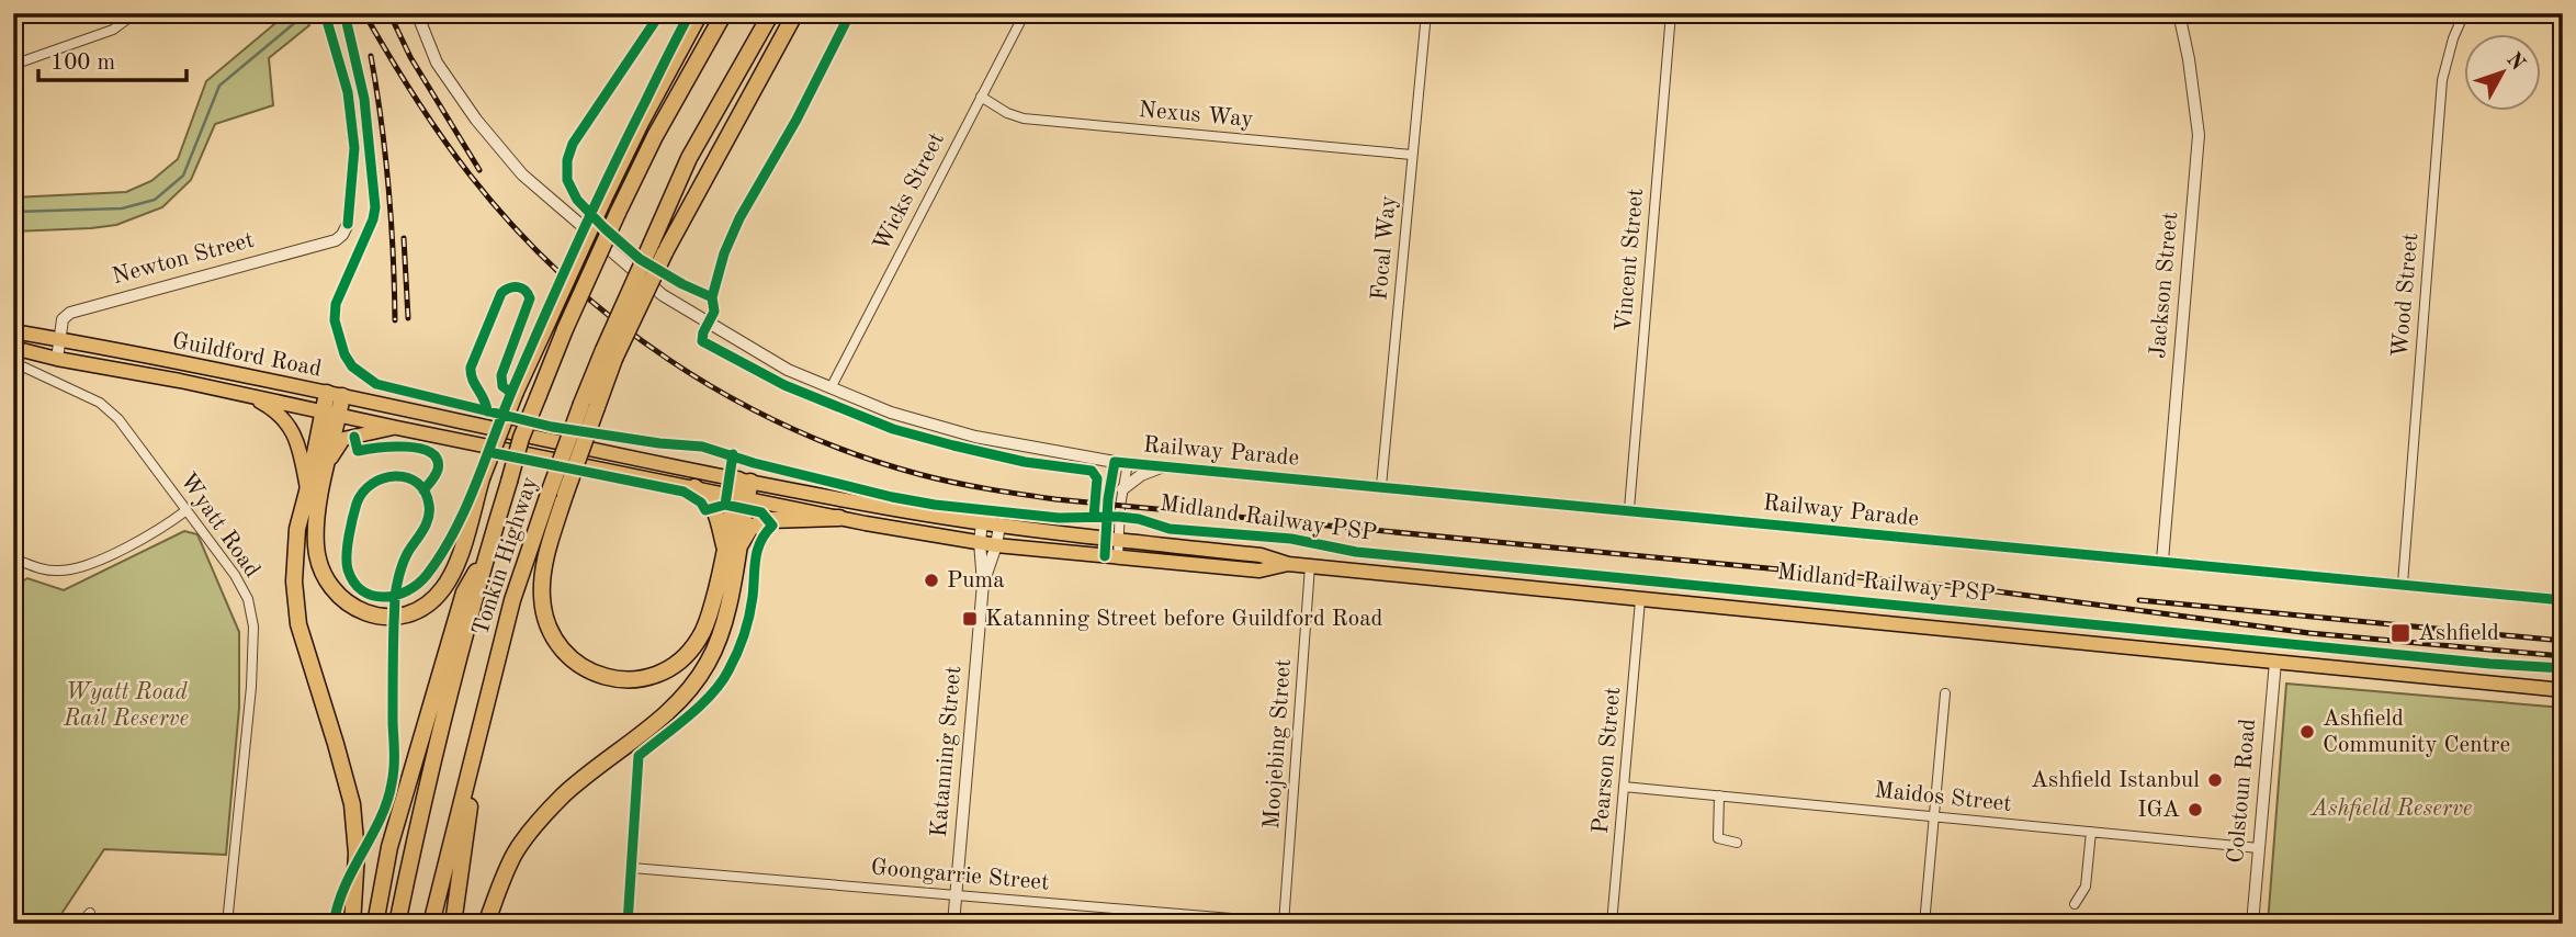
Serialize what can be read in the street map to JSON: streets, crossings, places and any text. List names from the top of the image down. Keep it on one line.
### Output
{"streets":{"highway":["Guildford Road","Tonkin Highway"],"street":["Nexus Way","Wicks Street","Focal Way","Newton Street","Vincent Street","Jackson Street","Wood Street","Railway Parade","Wyatt Road","Moojebing Street","Katanning Street","Pearson Street","Colstoun Road","Maidos Street","Goongarrie Street"],"cycle path":["Midland Railway PSP"]},"crossings":[["Nexus Way","Wicks Street"],["Nexus Way","Focal Way"],["Wicks Street","Railway Parade"],["Focal Way","Railway Parade"],["Newton Street","Guildford Road"],["Vincent Street","Railway Parade"],["Jackson Street","Railway Parade"],["Wood Street","Railway Parade"],["Guildford Road","Moojebing Street"],["Guildford Road","Katanning Street"],["Guildford Road","Pearson Street"],["Guildford Road","Colstoun Road"],["Moojebing Street","Goongarrie Street"],["Katanning Street","Goongarrie Street"],["Pearson Street","Maidos Street"],["Colstoun Road","Maidos Street"]],"parks":["Wyatt Road Rail Reserve","Ashfield Reserve"],"places":{"other":["Puma","Ashfield Community Centre","Ashfield Istanbul","IGA"],"transit":["Katanning Street before Guildford Road","Ashfield"]},"scale_bar":"100 m","north":"top right"}
